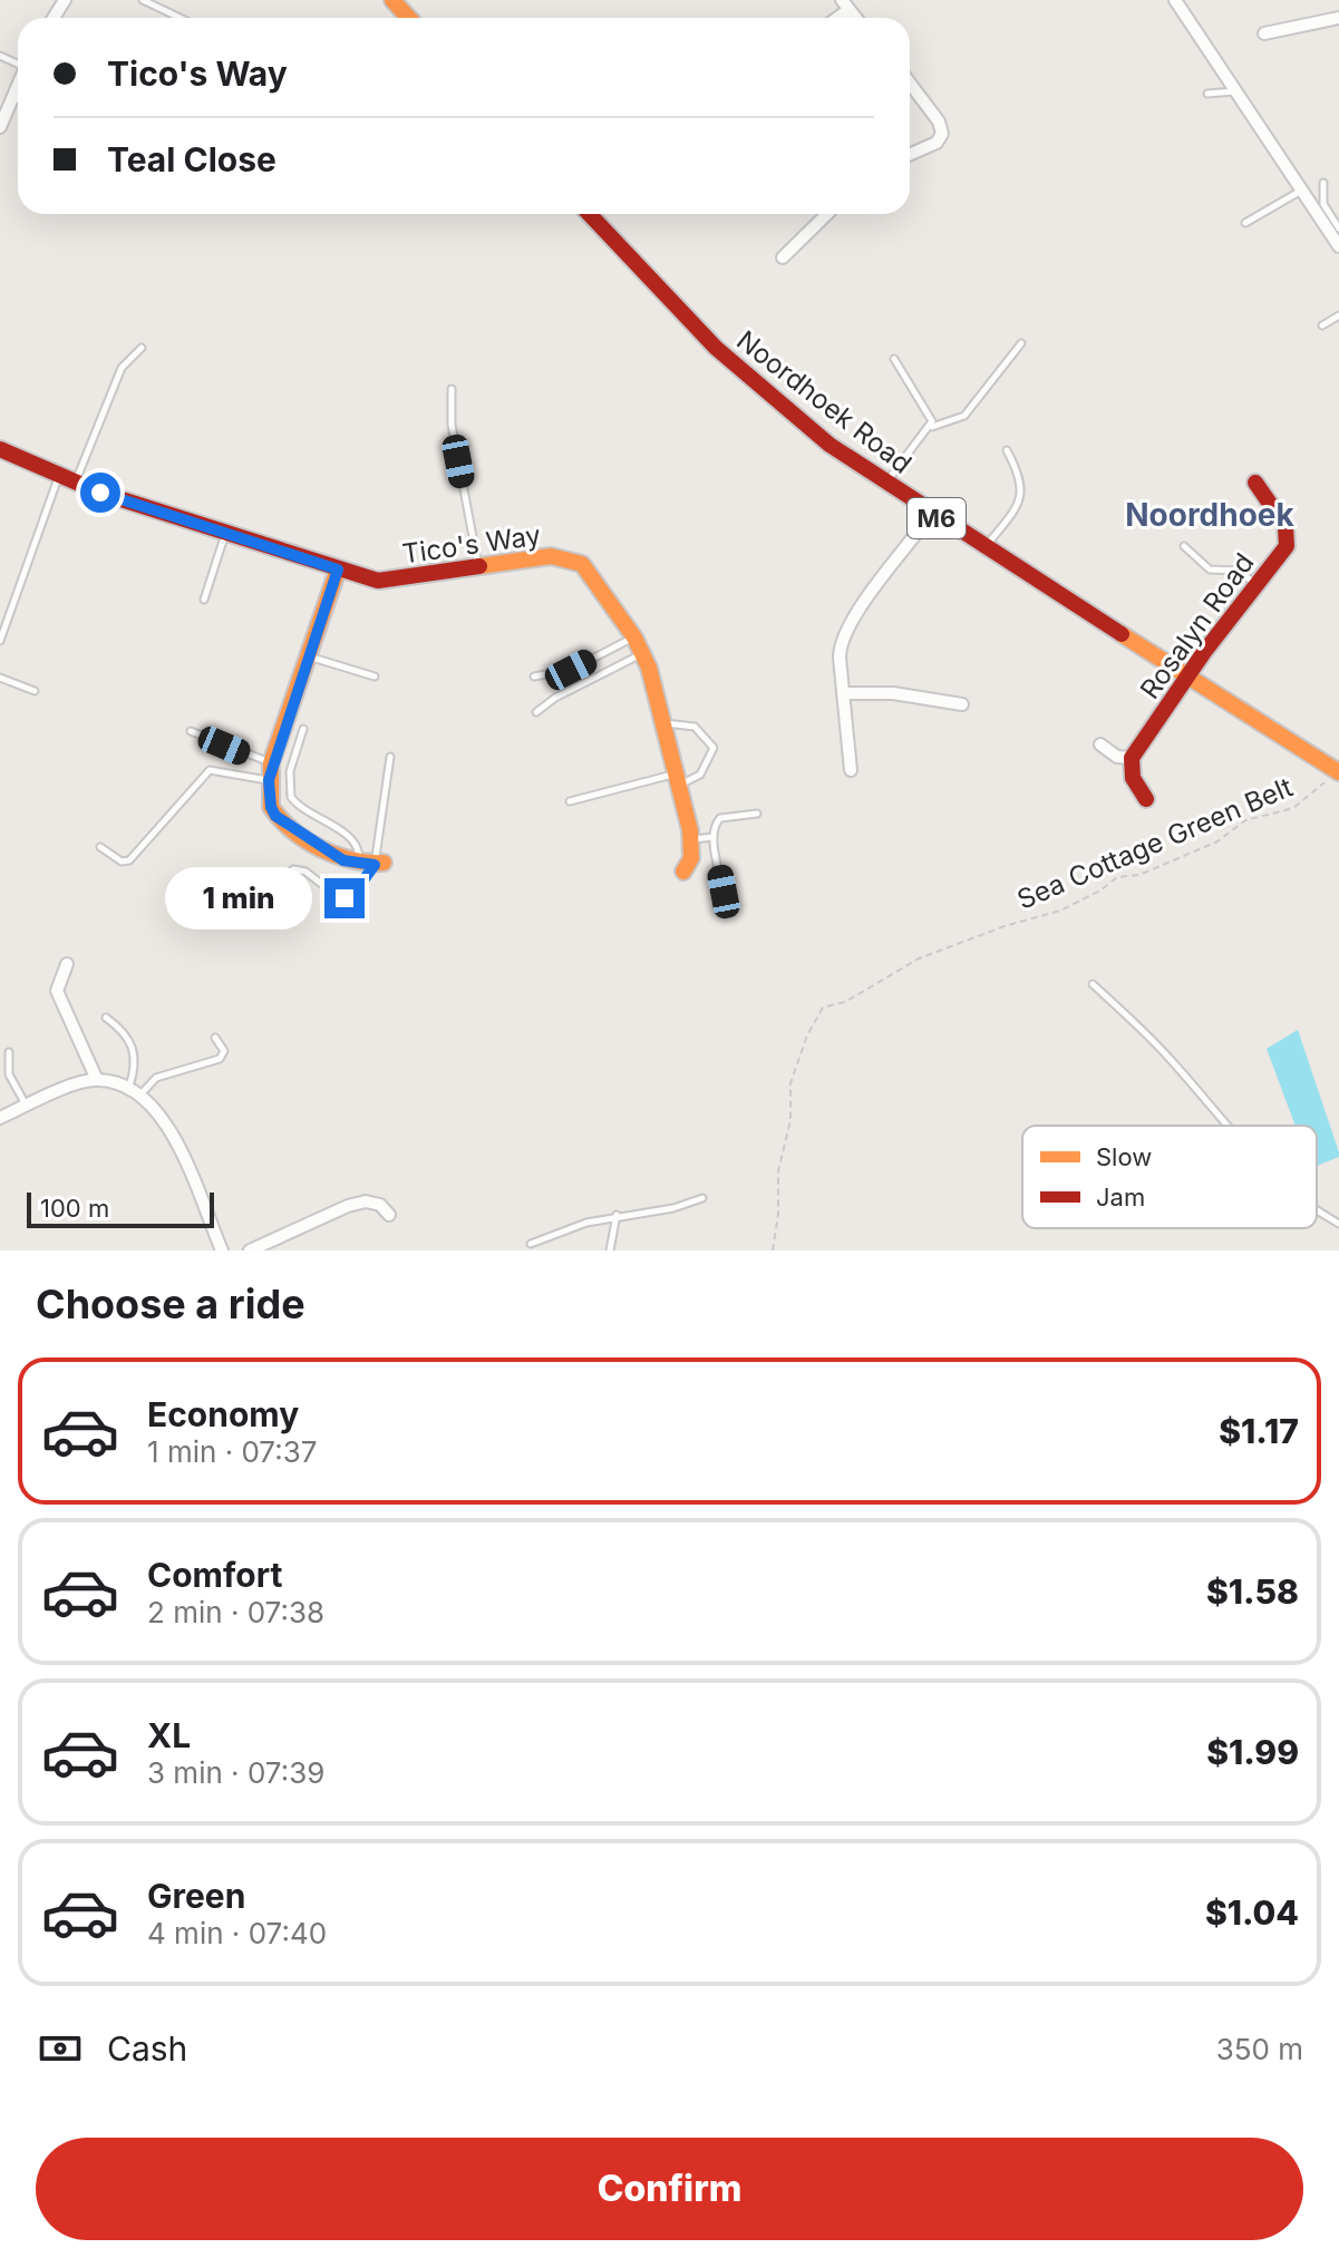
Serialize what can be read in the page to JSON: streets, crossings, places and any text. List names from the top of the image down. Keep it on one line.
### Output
{"streets":{"street":["Noordhoek Road","M6","Tico's Way","Rosalyn Road"],"path":["Sea Cottage Green Belt"]},"crossings":[["Noordhoek Road","Rosalyn Road"],["Noordhoek Road","Sea Cottage Green Belt"]],"districts":["Noordhoek"],"legend":["Slow","Jam"],"scale_bar":"100 m","page":{"banner":["Tico's Way","Teal Close"],"bubble":"1 min","scale":"100 m","heading":"Choose a ride","list":[{"name":"Economy","note":"1 min · 07:37","value":"$1.17"},{"name":"Comfort","note":"2 min · 07:38","value":"$1.58"},{"name":"XL","note":"3 min · 07:39","value":"$1.99"},{"name":"Green","note":"4 min · 07:40","value":"$1.04"}],"pay":["Cash","350 m"],"buttons":"Confirm"}}
